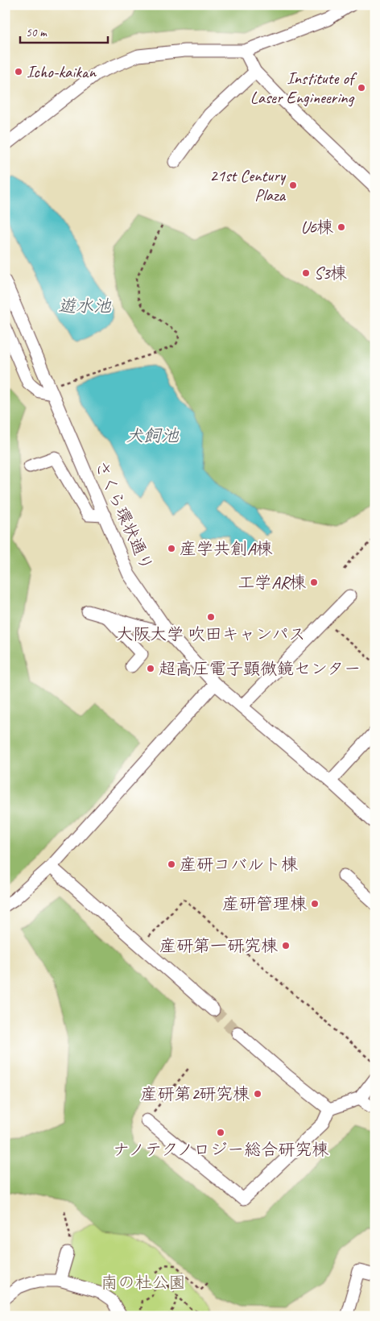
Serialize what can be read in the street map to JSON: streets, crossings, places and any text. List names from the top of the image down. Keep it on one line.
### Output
{"streets":{"street":["さくら環状通り"]},"water":["遊水池","犬飼池"],"parks":["南の杜公園"],"places":["Icho-kaikan","Institute of Laser Engineering","21st Century Plaza","U6棟","S3棟","産学共創A棟","工学AR棟","大阪大学 吹田キャンパス","超高圧電子顕微鏡センター","産研コバルト棟","産研管理棟","産研第一研究棟","産研第2研究棟","ナノテクノロジー総合研究棟"],"scale_bar":"50 m"}
